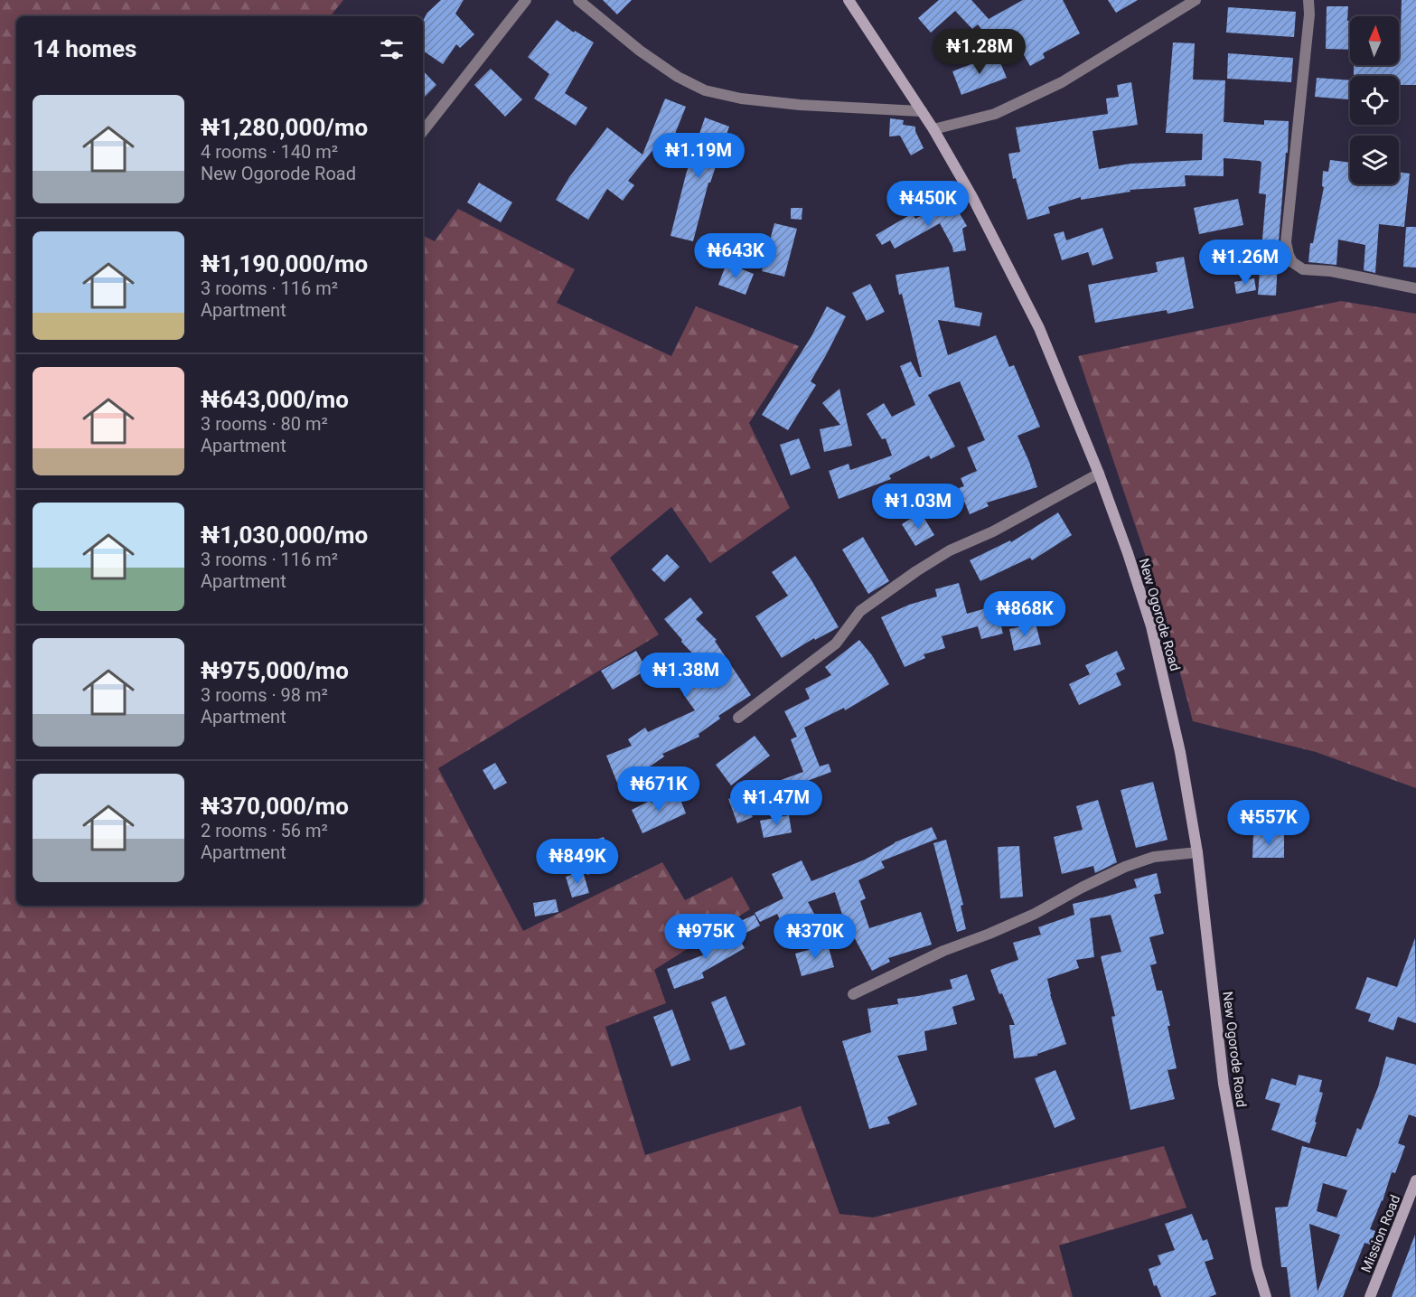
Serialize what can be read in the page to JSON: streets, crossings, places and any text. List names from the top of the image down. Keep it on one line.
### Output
{"streets":{"street":["New Ogorode Road","Mission Road"]},"north":"top","page":{"heading":"14 homes","price":["₦1.28M","₦1.19M","₦450K","₦643K","₦1.26M","₦1.03M","₦868K","₦1.38M","₦671K","₦1.47M","₦557K","₦849K","₦975K","₦370K"],"list":[{"name":"₦1,280,000/mo","note":"4 rooms · 140 m² · New Ogorode Road"},{"name":"₦1,190,000/mo","note":"3 rooms · 116 m² · Apartment"},{"name":"₦643,000/mo","note":"3 rooms · 80 m² · Apartment"},{"name":"₦1,030,000/mo","note":"3 rooms · 116 m² · Apartment"},{"name":"₦975,000/mo","note":"3 rooms · 98 m² · Apartment"},{"name":"₦370,000/mo","note":"2 rooms · 56 m² · Apartment"}]}}
